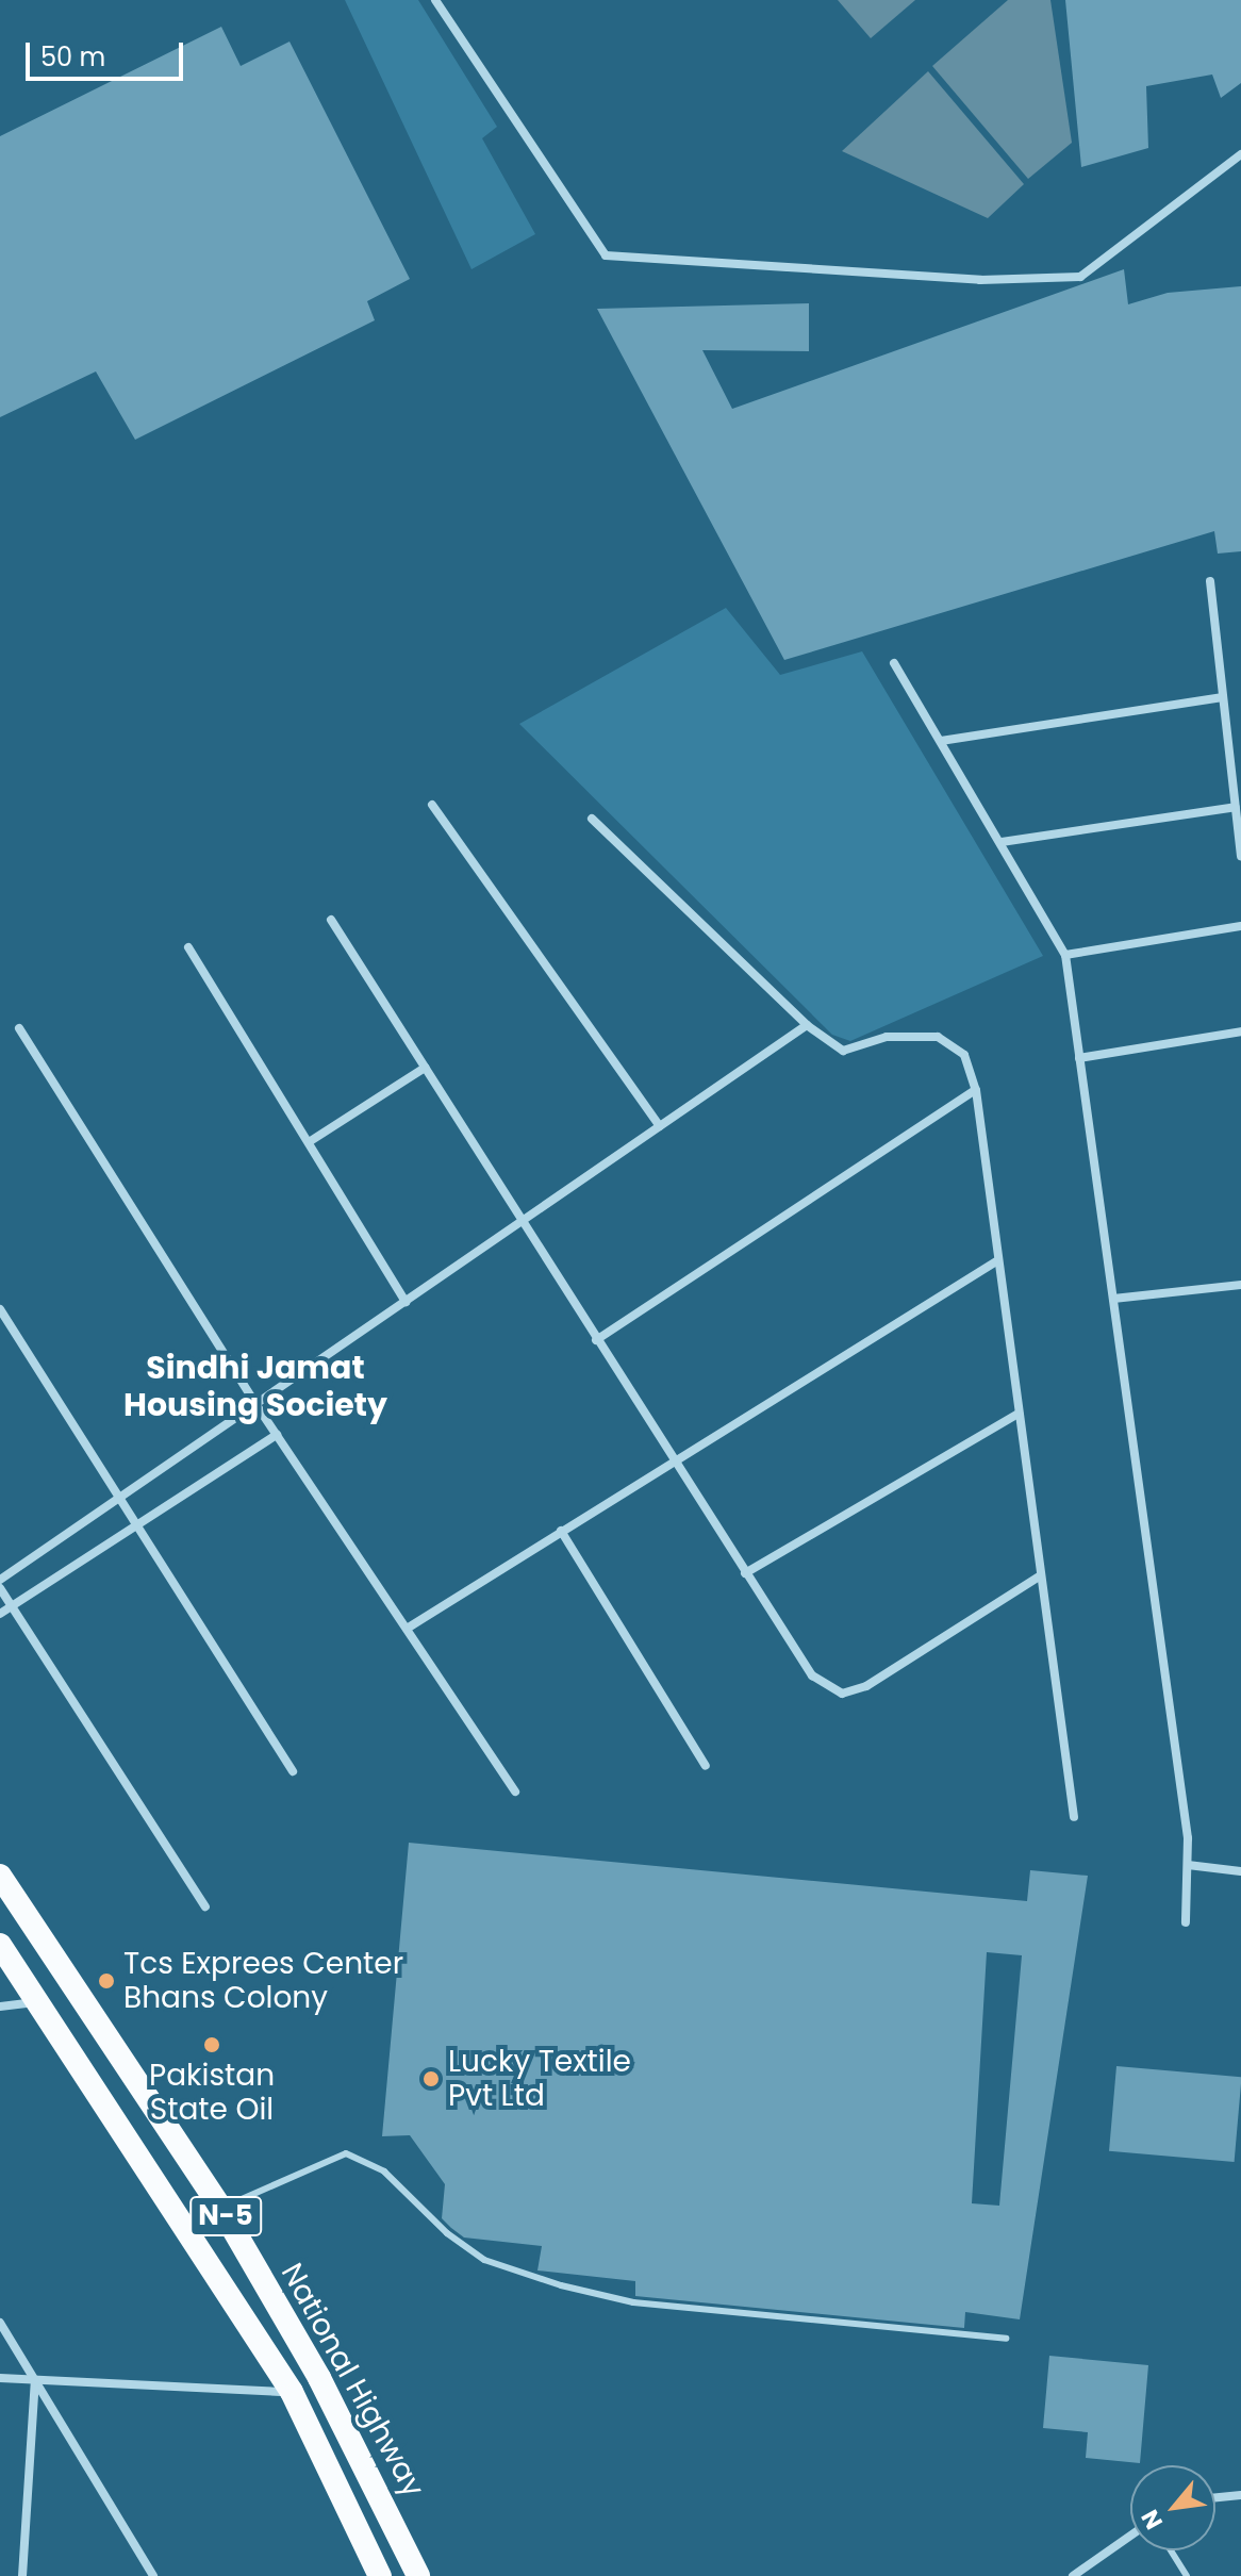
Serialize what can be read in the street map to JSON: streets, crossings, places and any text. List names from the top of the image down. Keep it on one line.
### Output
{"streets":{"highway":["N-5","National Highway"]},"districts":["Sindhi Jamat Housing Society"],"places":["Tcs Exprees Center Bhans Colony","Pakistan State Oil","Lucky Textile Pvt Ltd"],"scale_bar":"50 m","north":"bottom left"}
